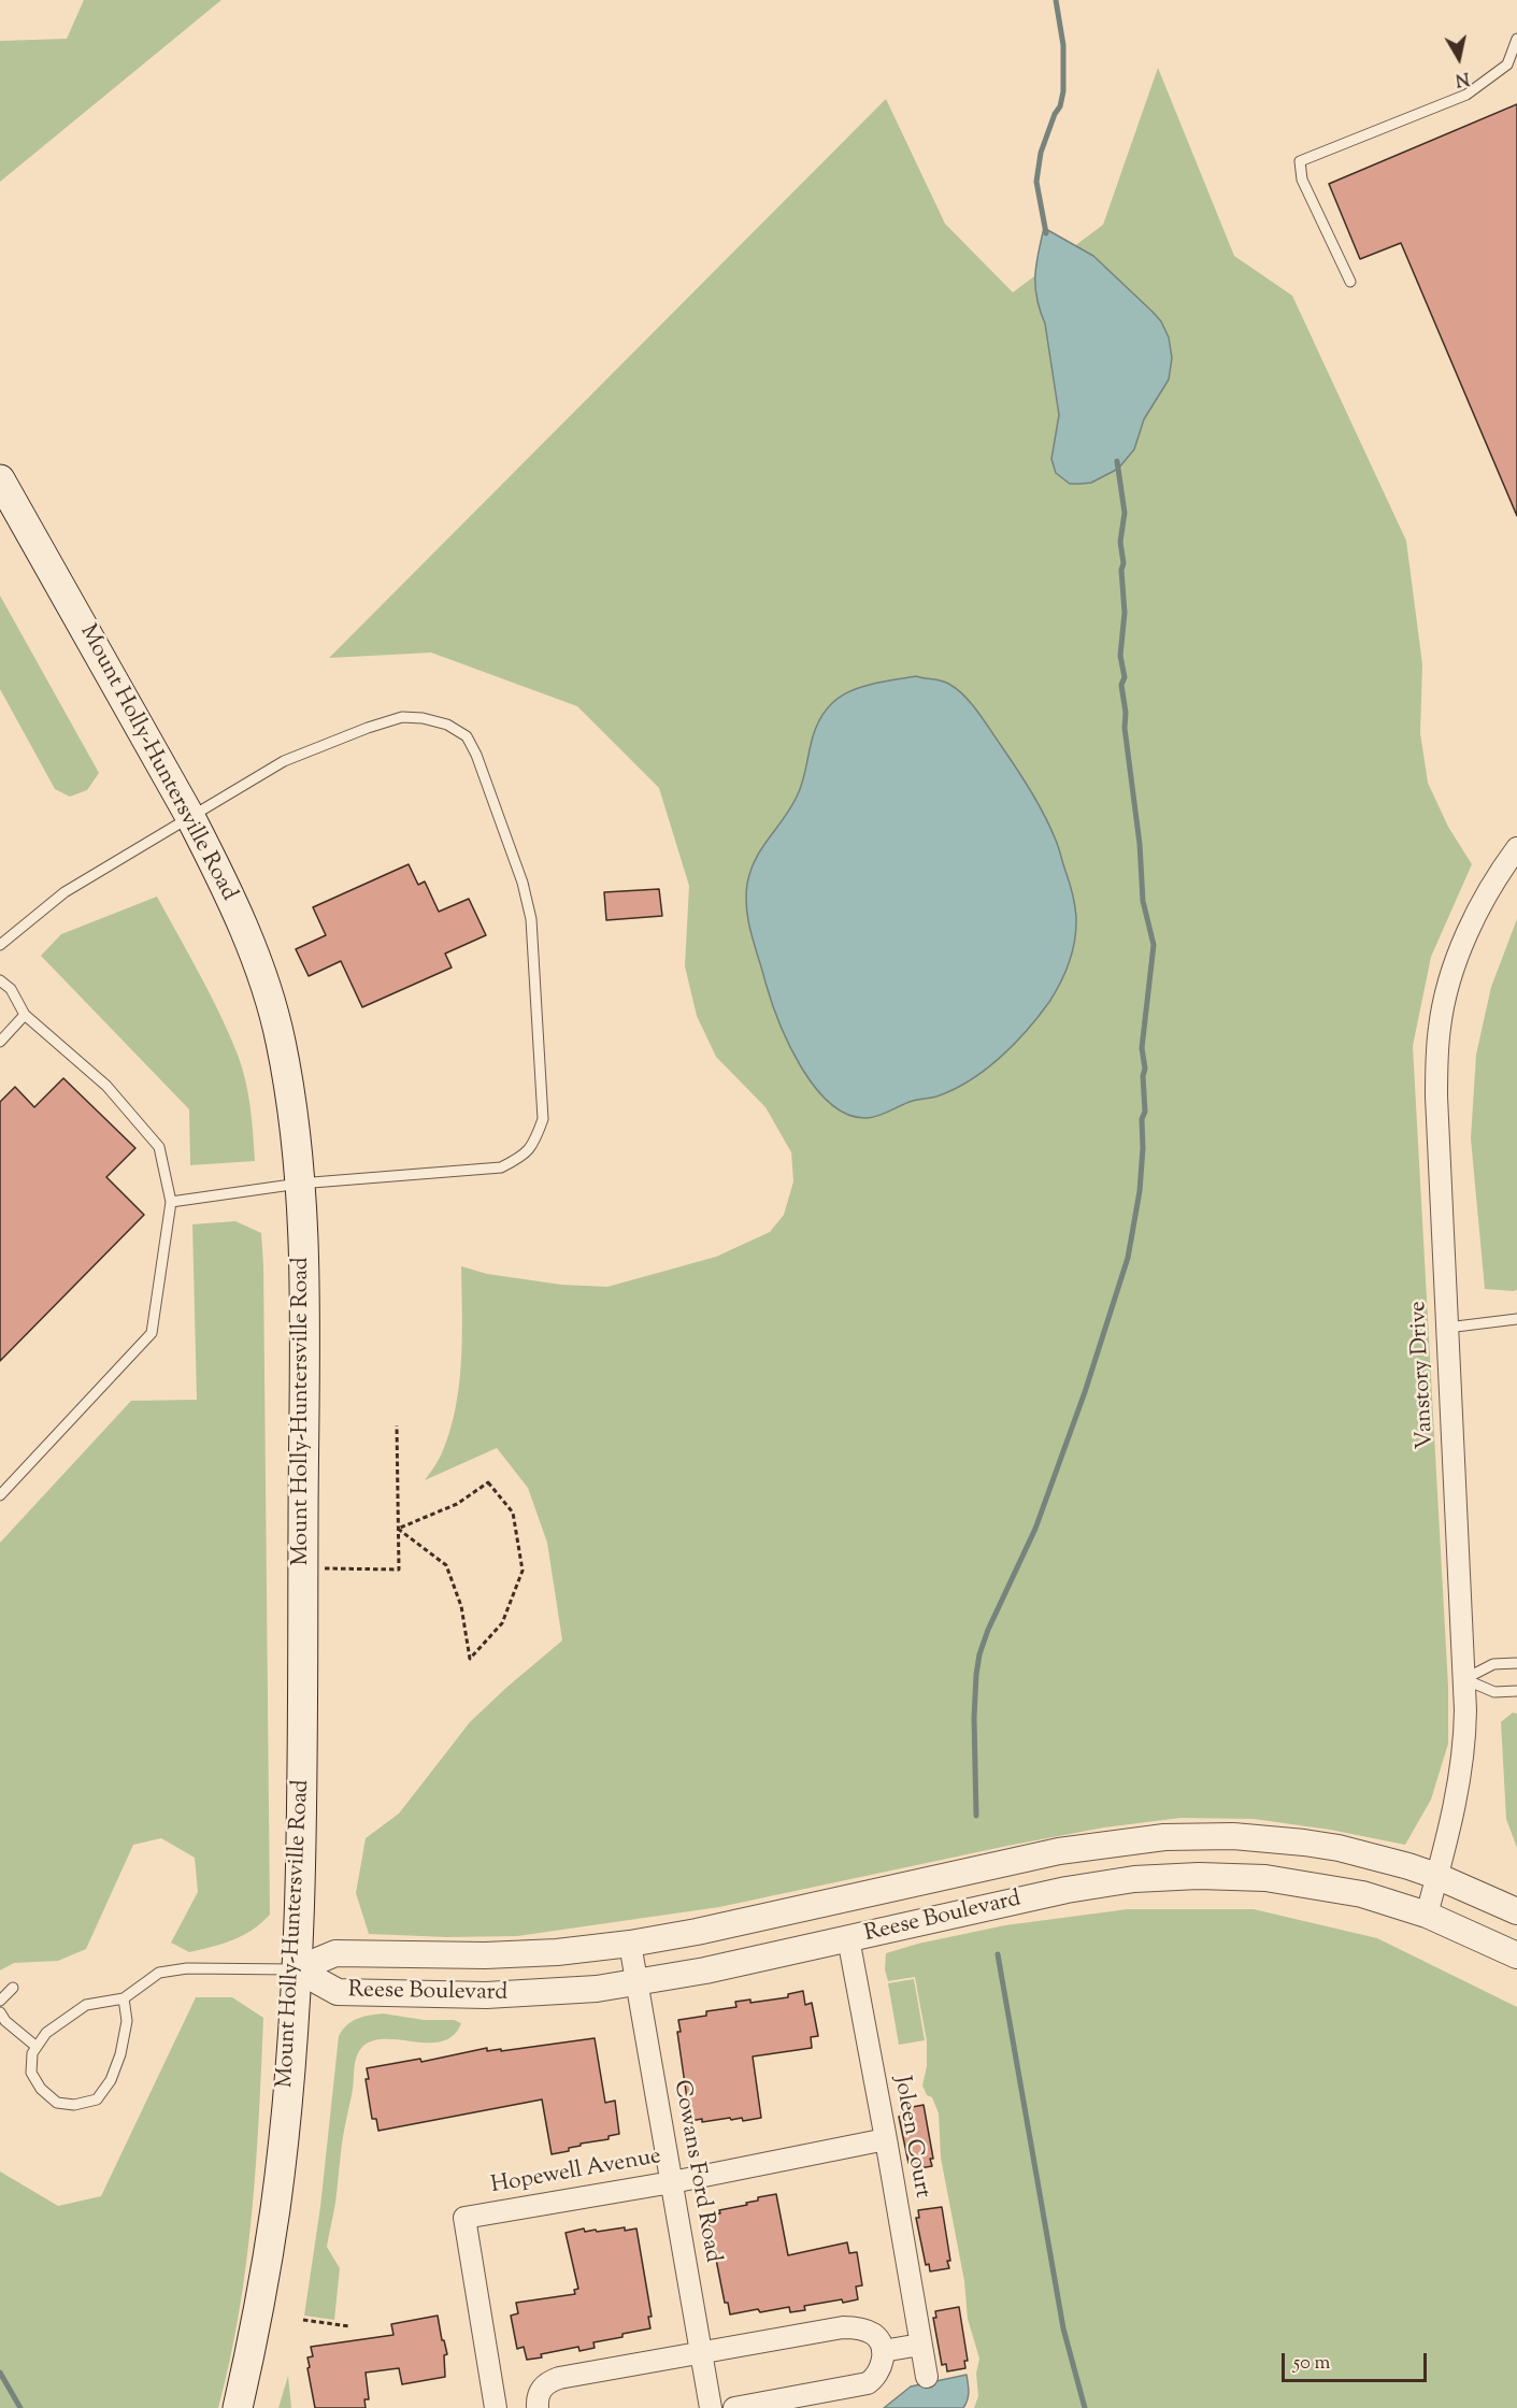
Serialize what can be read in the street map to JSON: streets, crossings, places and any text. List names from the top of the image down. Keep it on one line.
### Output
{"streets":{"main road":["Mount Holly-Huntersville Road"],"street":["Vanstory Drive","Reese Boulevard","Joleen Court","Cowans Ford Road","Hopewell Avenue"]},"crossings":[["Mount Holly-Huntersville Road","Reese Boulevard"],["Vanstory Drive","Reese Boulevard"],["Reese Boulevard","Joleen Court"],["Reese Boulevard","Cowans Ford Road"],["Joleen Court","Hopewell Avenue"],["Cowans Ford Road","Hopewell Avenue"]],"scale_bar":"50 m","north":"bottom"}
